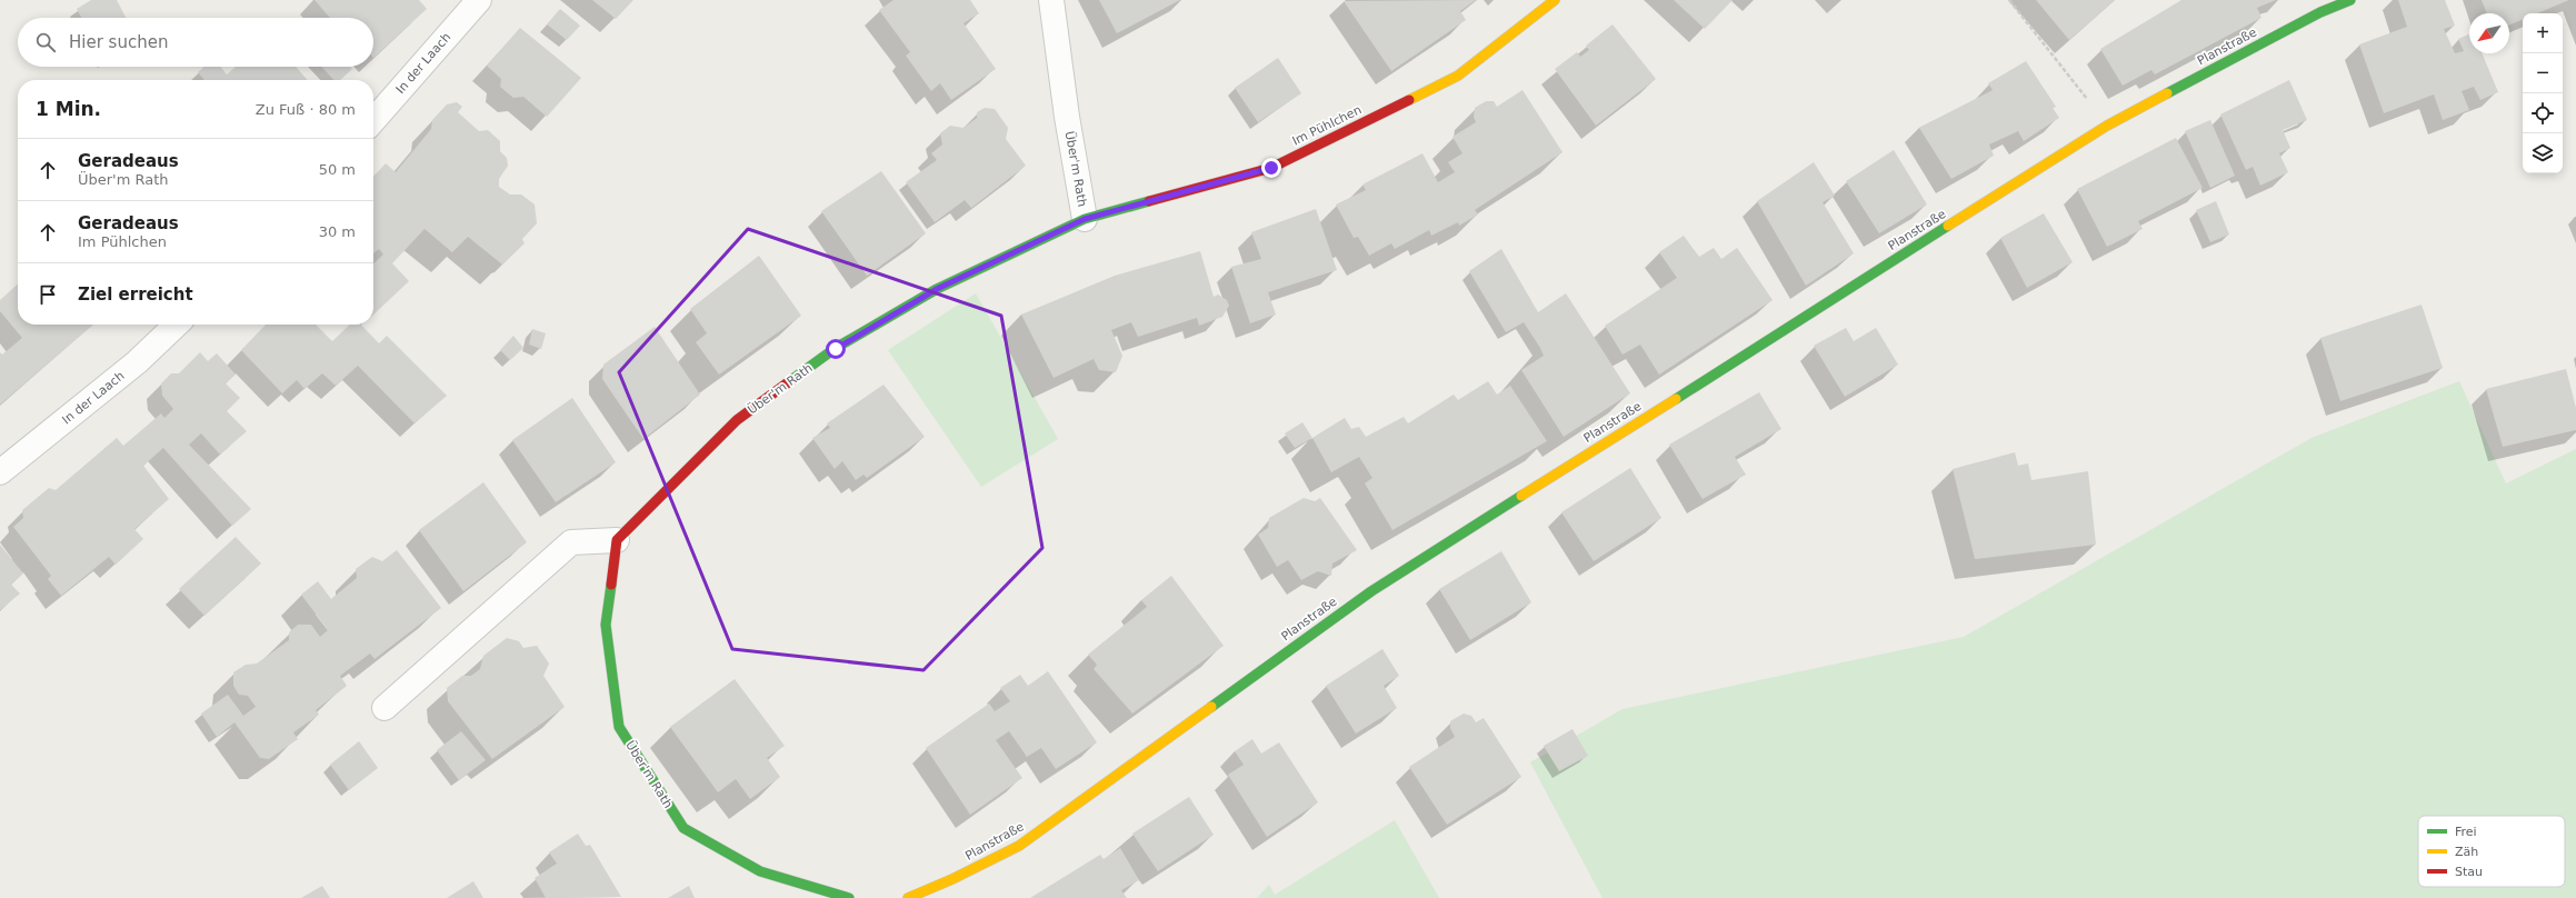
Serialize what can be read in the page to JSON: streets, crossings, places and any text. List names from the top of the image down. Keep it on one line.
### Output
{"streets":{"street":["Planstraße","In der Laach","Im Pühlchen","Über'm Rath"]},"crossings":[["Im Pühlchen","Über'm Rath"]],"legend":["Frei","Zäh","Stau"],"north":"bottom left","page":{"map_buttons":["+","−"],"search":"Hier suchen","heading":["1 Min.","Zu Fuß · 80 m"],"list":[["Geradeaus","Über'm Rath","50 m"],["Geradeaus","Im Pühlchen","30 m"],"Ziel erreicht"]}}
